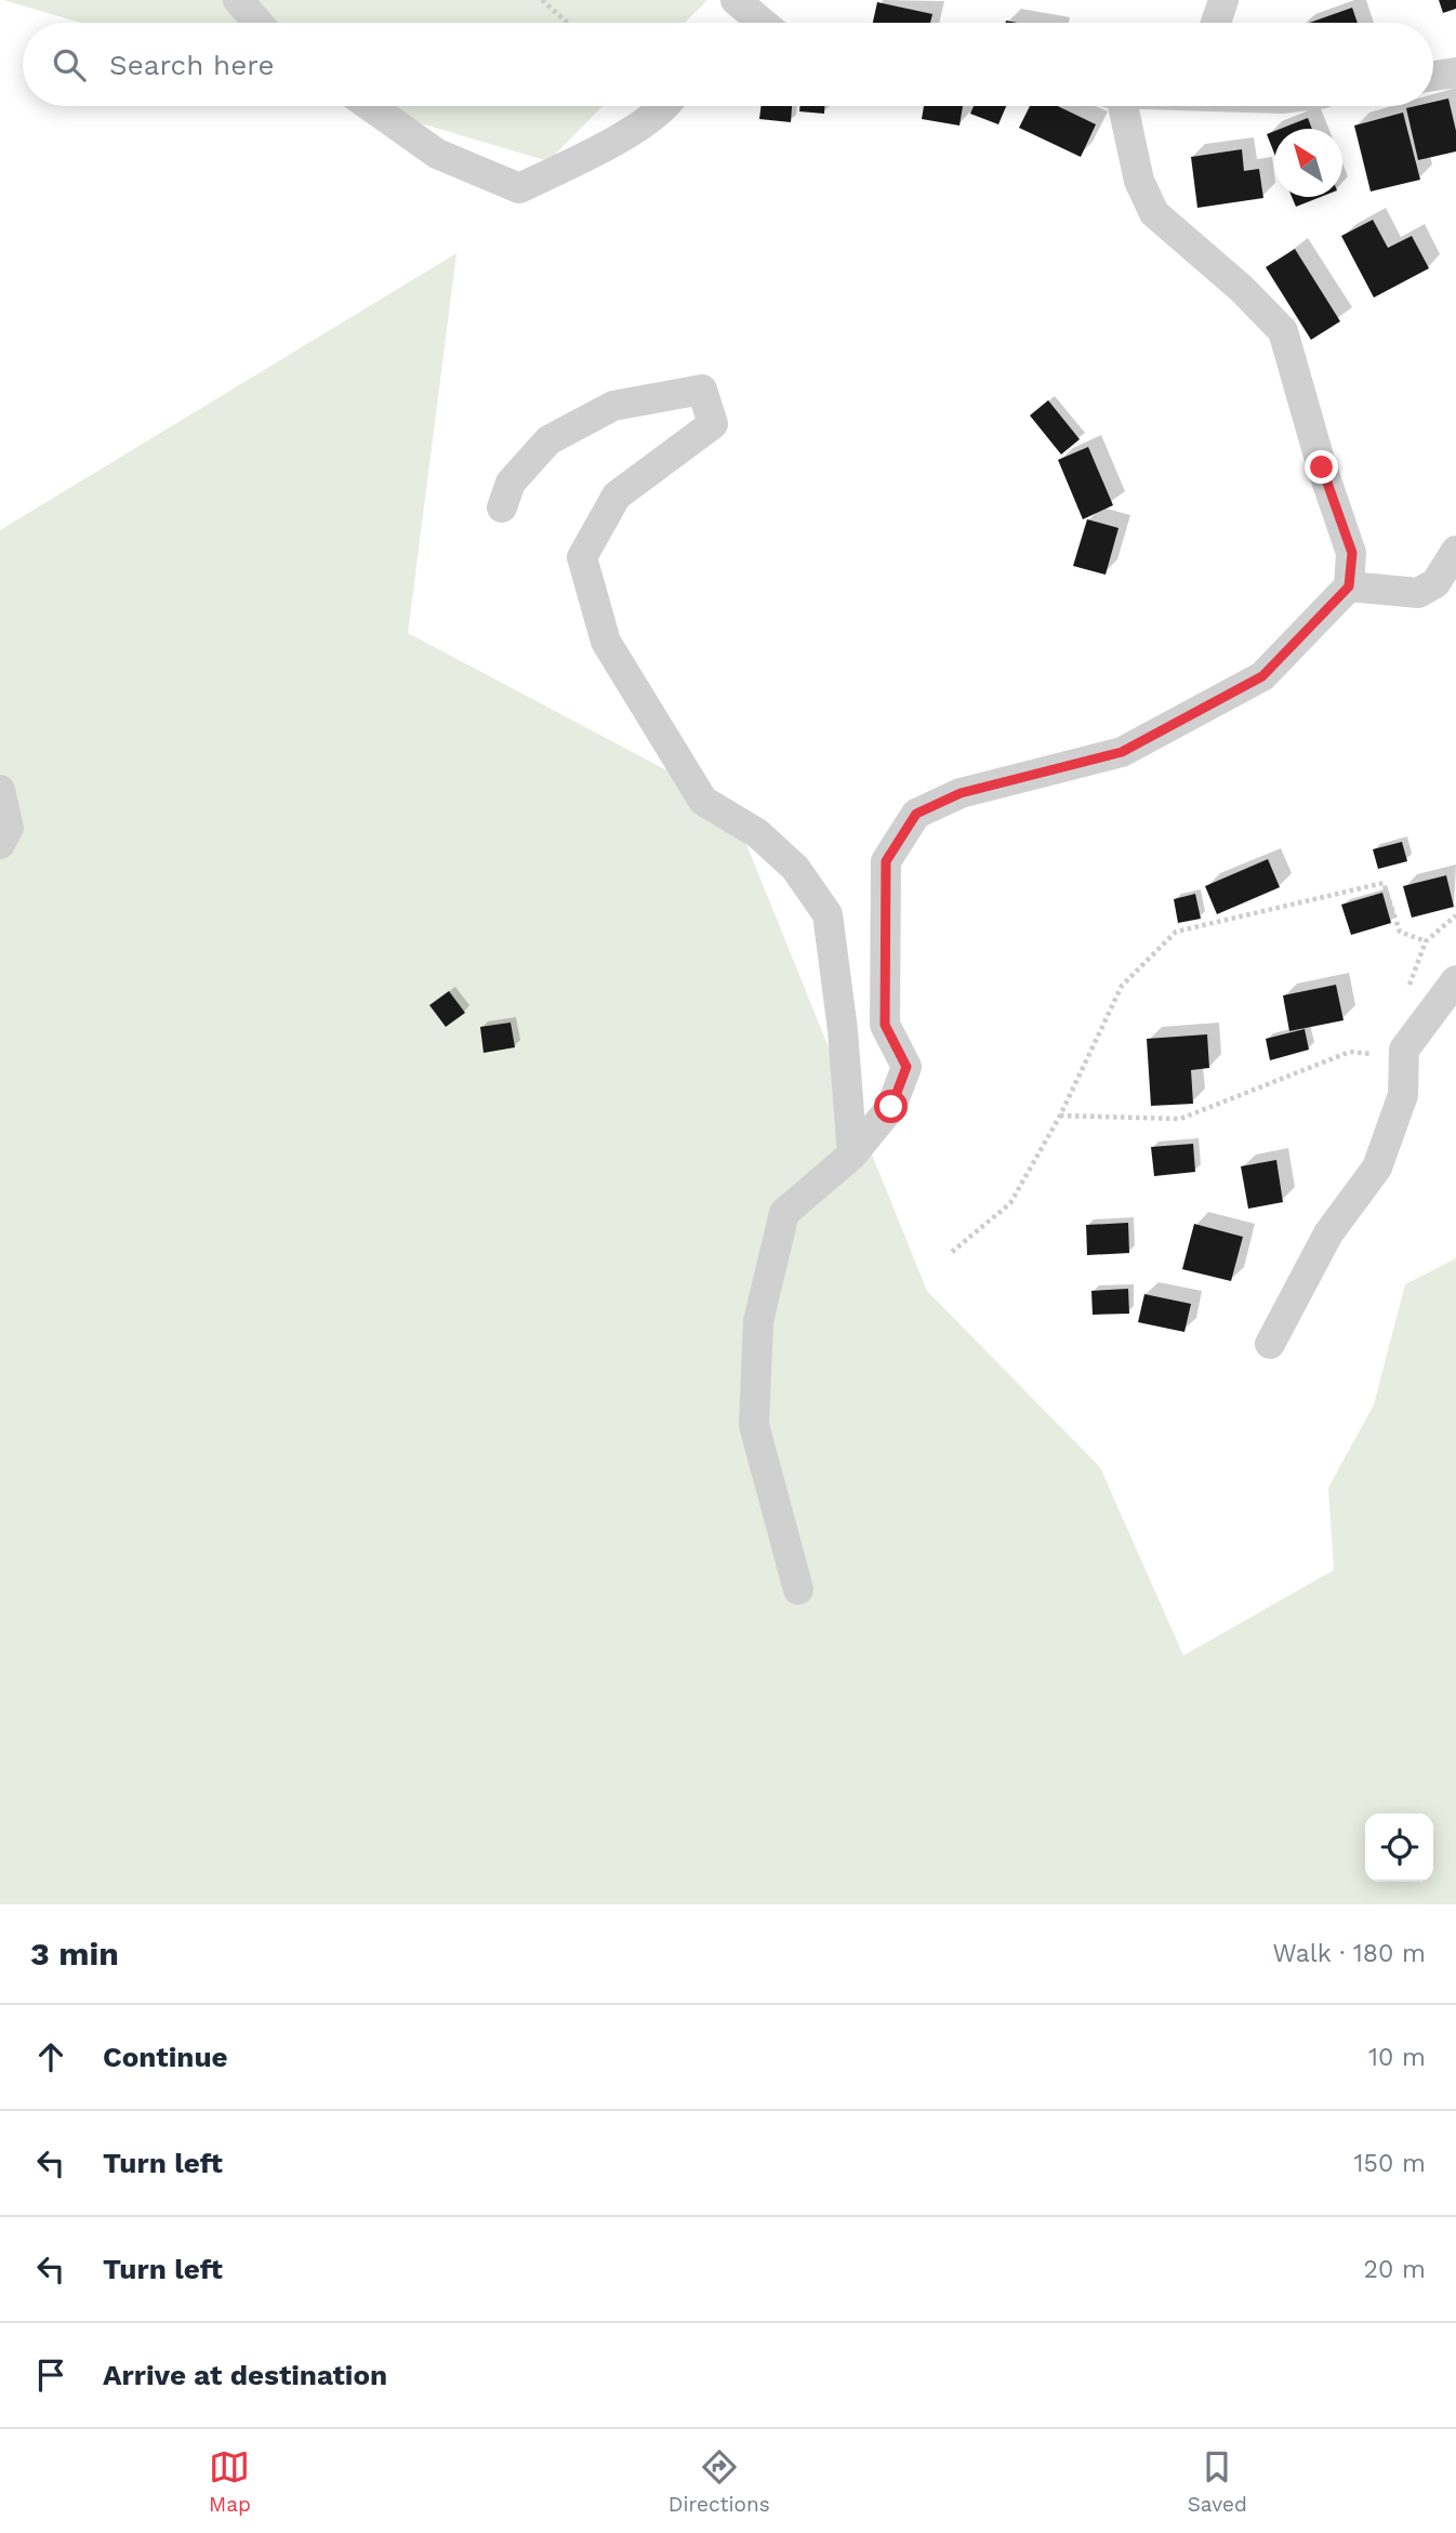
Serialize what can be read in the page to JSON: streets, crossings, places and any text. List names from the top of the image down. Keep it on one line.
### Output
{"north":"top left","page":{"search":"Search here","heading":["3 min","Walk · 180 m"],"list":[["Continue","10 m"],["Turn left","150 m"],["Turn left","20 m"],"Arrive at destination"],"nav":["Map","Directions","Saved"]}}
